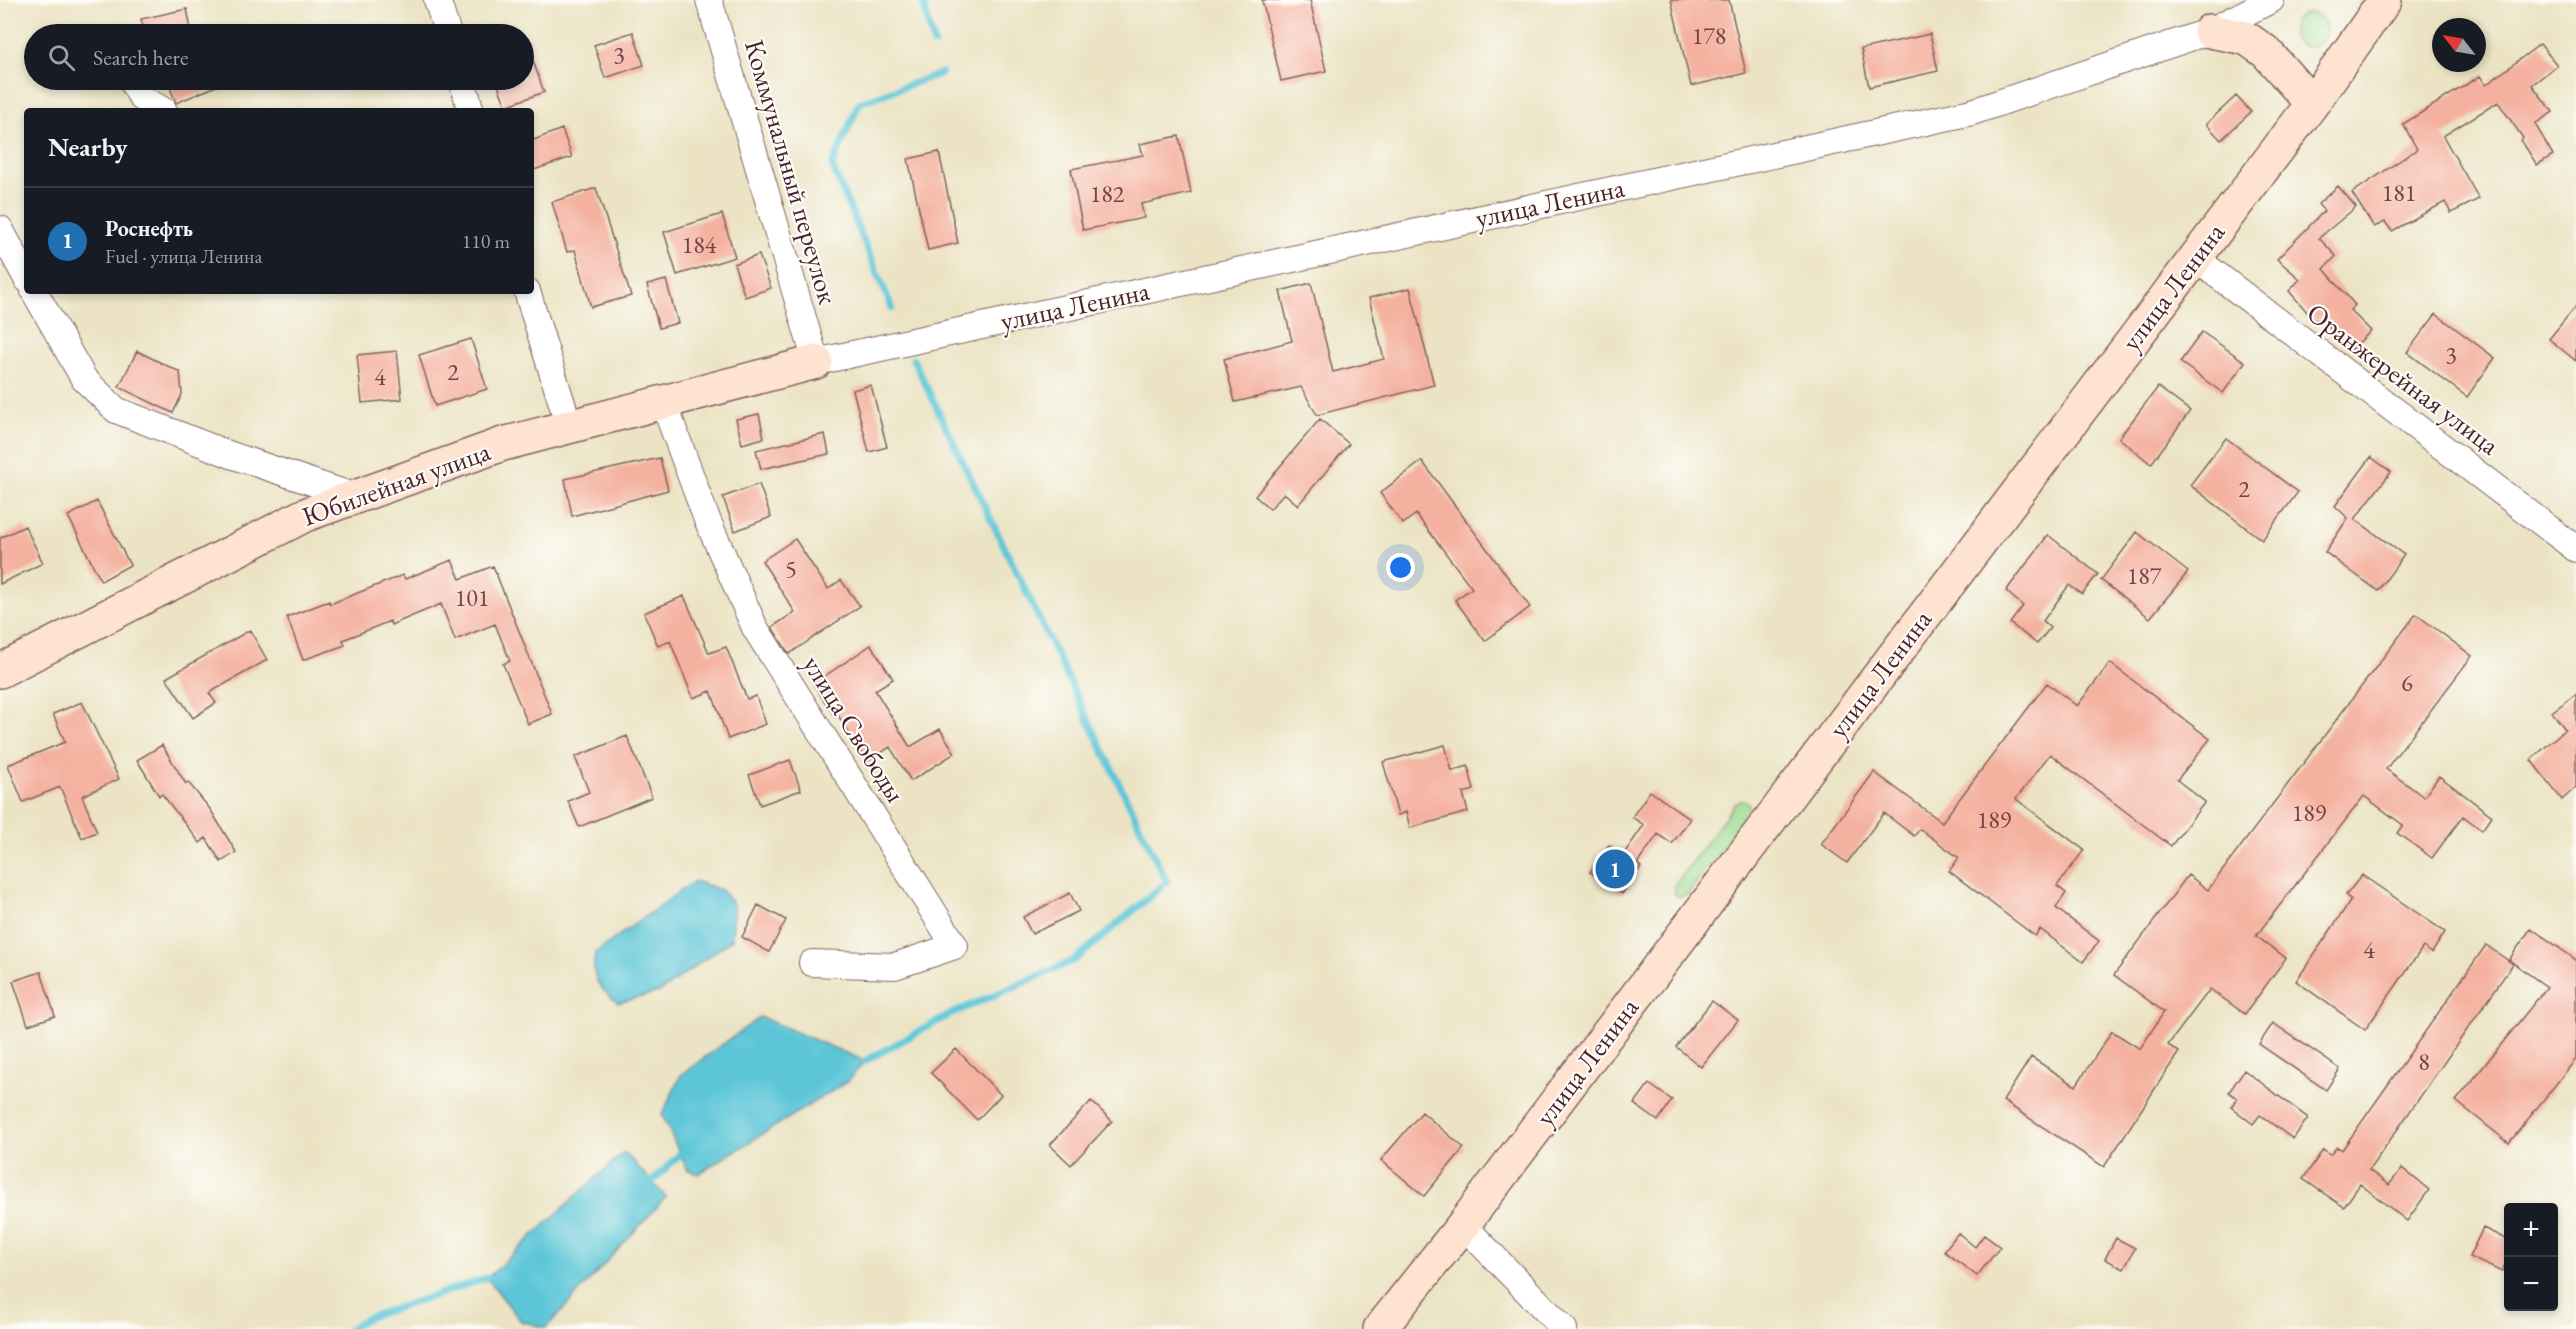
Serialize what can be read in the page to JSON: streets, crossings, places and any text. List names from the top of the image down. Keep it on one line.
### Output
{"streets":{"main road":["улица Ленина","Юбилейная улица"],"street":["Коммунальный переулок","Оранжерейная улица","улица Свободы"]},"crossings":[["Коммунальный переулок","улица Ленина"],["Коммунальный переулок","Юбилейная улица"],["улица Ленина","Оранжерейная улица"],["улица Ленина","Юбилейная улица"],["Юбилейная улица","улица Свободы"]],"house_numbers":["178","3","181","182","184","3","2","4","2","5","187","101","6","189","189","4","8"],"north":"top left","page":{"search":"Search here","heading":"Nearby","list":[{"mark":"1","name":"Роснефть","note":"Fuel · улица Ленина","value":"110 m"}],"pins":"1","map_buttons":["+","−"]}}
